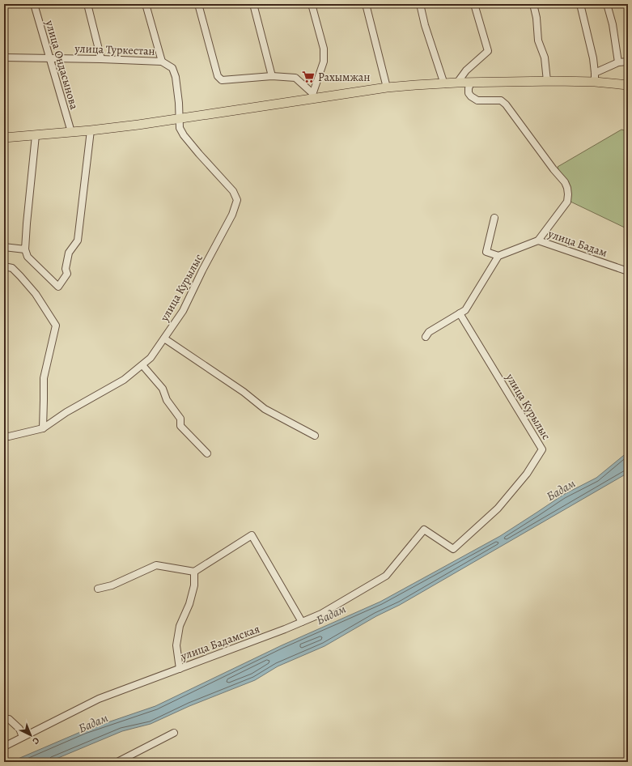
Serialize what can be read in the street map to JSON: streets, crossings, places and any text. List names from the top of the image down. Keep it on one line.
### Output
{"streets":{"street":["улица Туркестан","улица Ондасынова","улица Бадам","улица Курылыс","улица Бадамская"]},"crossings":[["улица Туркестан","улица Ондасынова"],["улица Туркестан","улица Курылыс"],["улица Курылыс","улица Бадамская"]],"water":["Бадам"],"places":{"supermarket":["Рахымжан"]},"north":"bottom right"}
